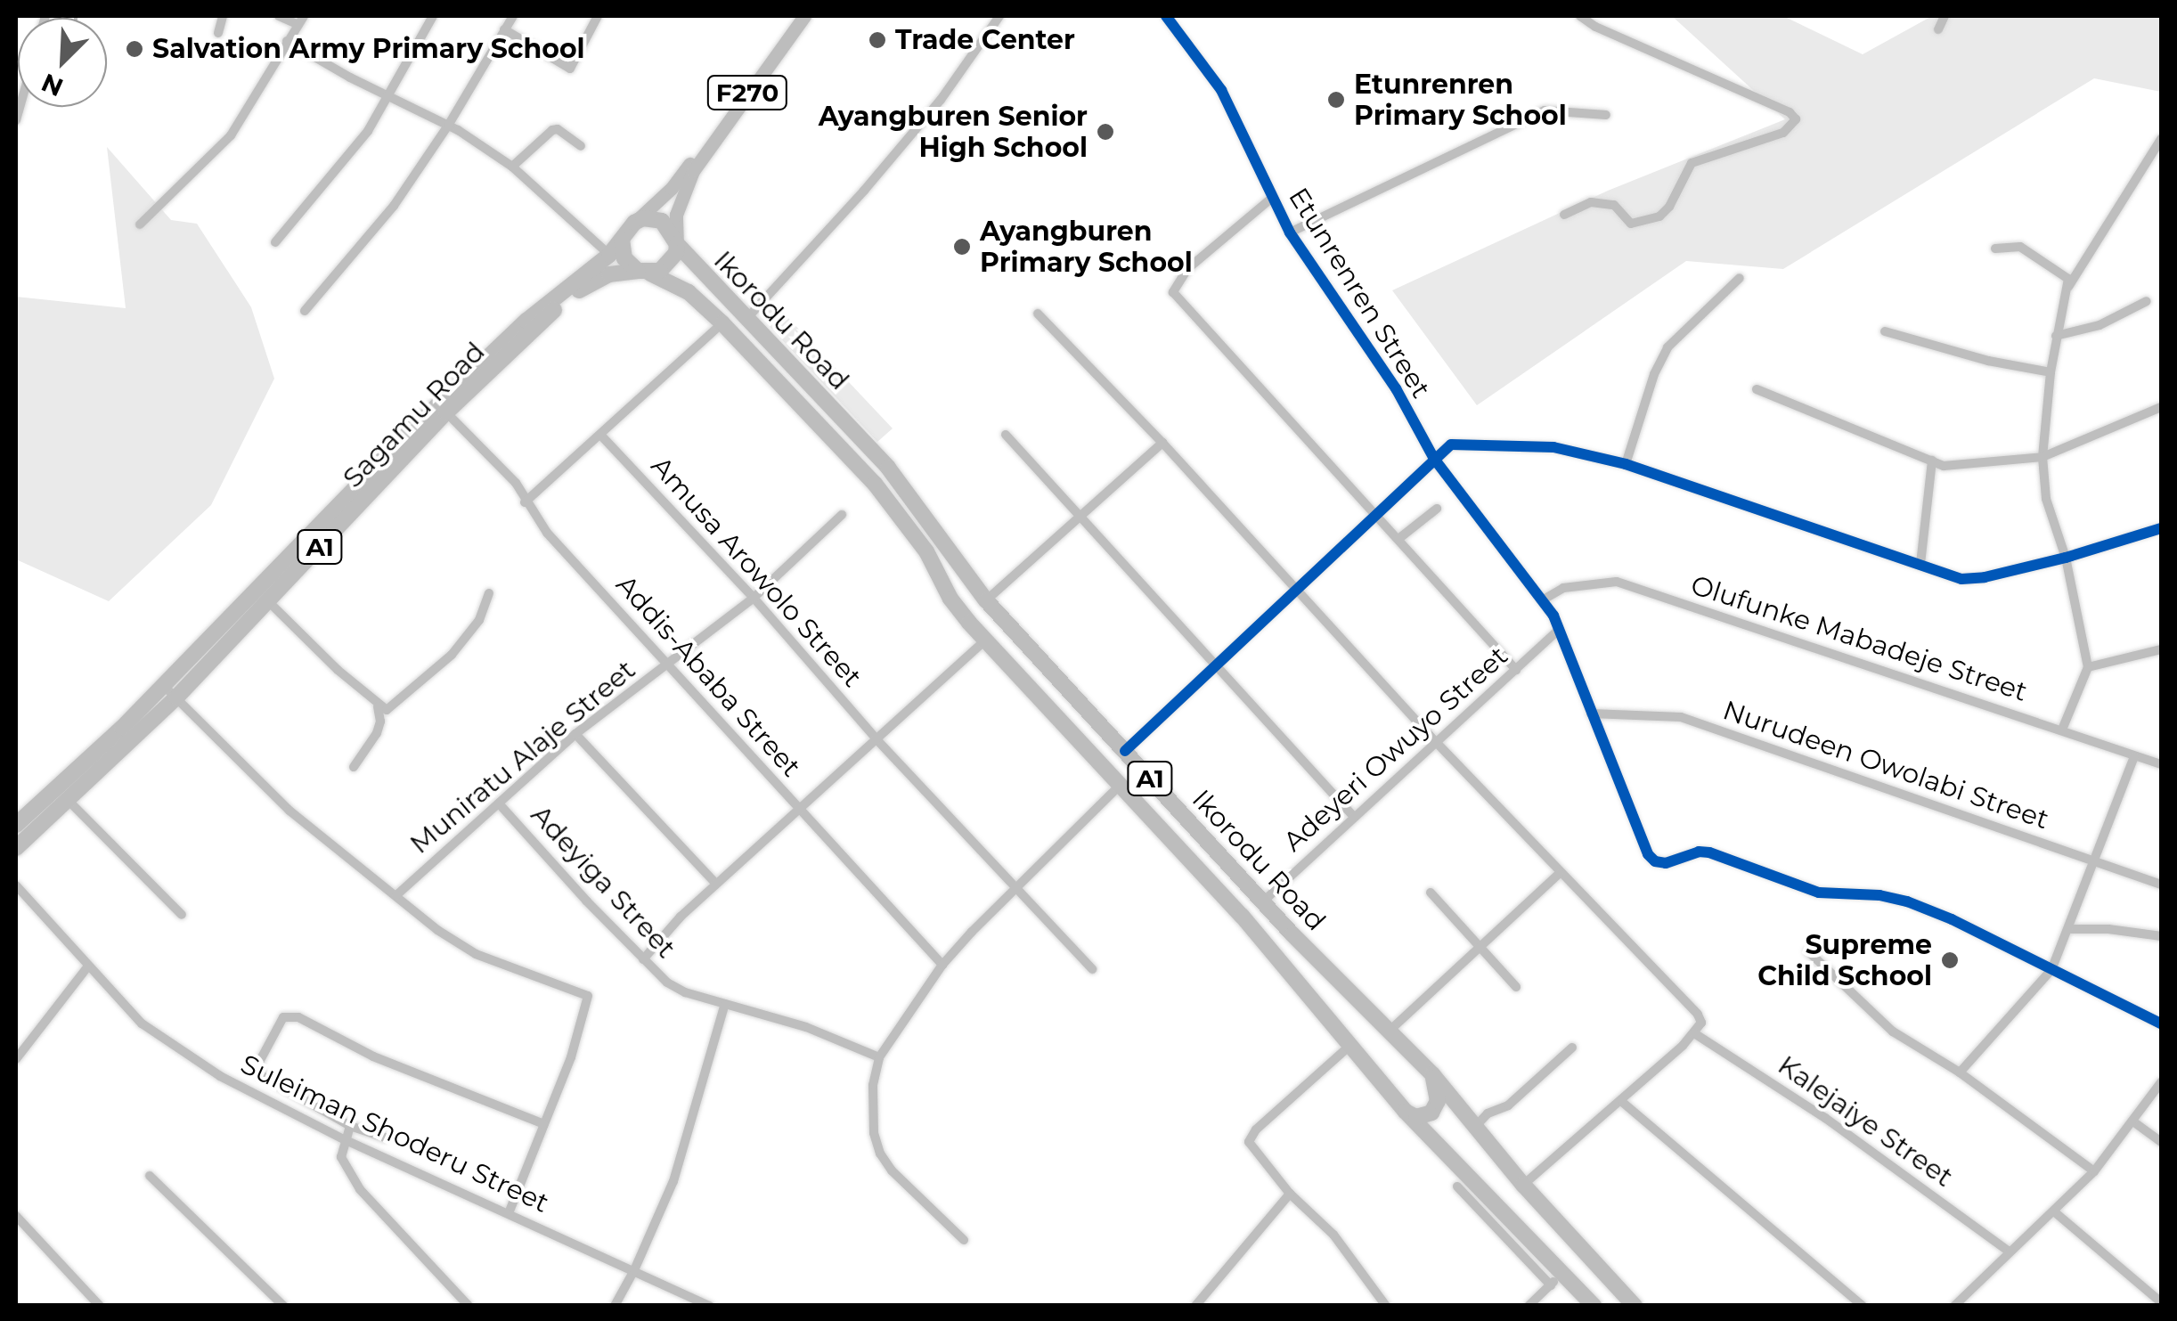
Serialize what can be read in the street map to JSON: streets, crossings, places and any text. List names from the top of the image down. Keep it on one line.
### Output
{"streets":{"highway":["Ikorodu Road","Sagamu Road","A1"],"main road":["F270"],"street":["Etunrenren Street","Amusa Arowolo Street","Olufunke Mabadeje Street","Addis-Ababa Street","Adeyeri Owuyo Street","Muniratu Alaje Street","Nurudeen Owolabi Street","Adeyiga Street","Kalejaiye Street","Suleiman Shoderu Street"]},"crossings":[["F270","Ikorodu Road"],["F270","Sagamu Road"],["Etunrenren Street","Olufunke Mabadeje Street"],["Etunrenren Street","Adeyeri Owuyo Street"],["Etunrenren Street","Nurudeen Owolabi Street"],["Ikorodu Road","Sagamu Road"],["Ikorodu Road","Adeyeri Owuyo Street"],["Sagamu Road","Addis-Ababa Street"],["Amusa Arowolo Street","Muniratu Alaje Street"],["Addis-Ababa Street","Muniratu Alaje Street"],["Muniratu Alaje Street","Adeyiga Street"]],"places":["Trade Center","Salvation Army Primary School","Etunrenren Primary School","Ayangburen Senior High School","Ayangburen Primary School","Supreme Child School"],"north":"bottom left"}
